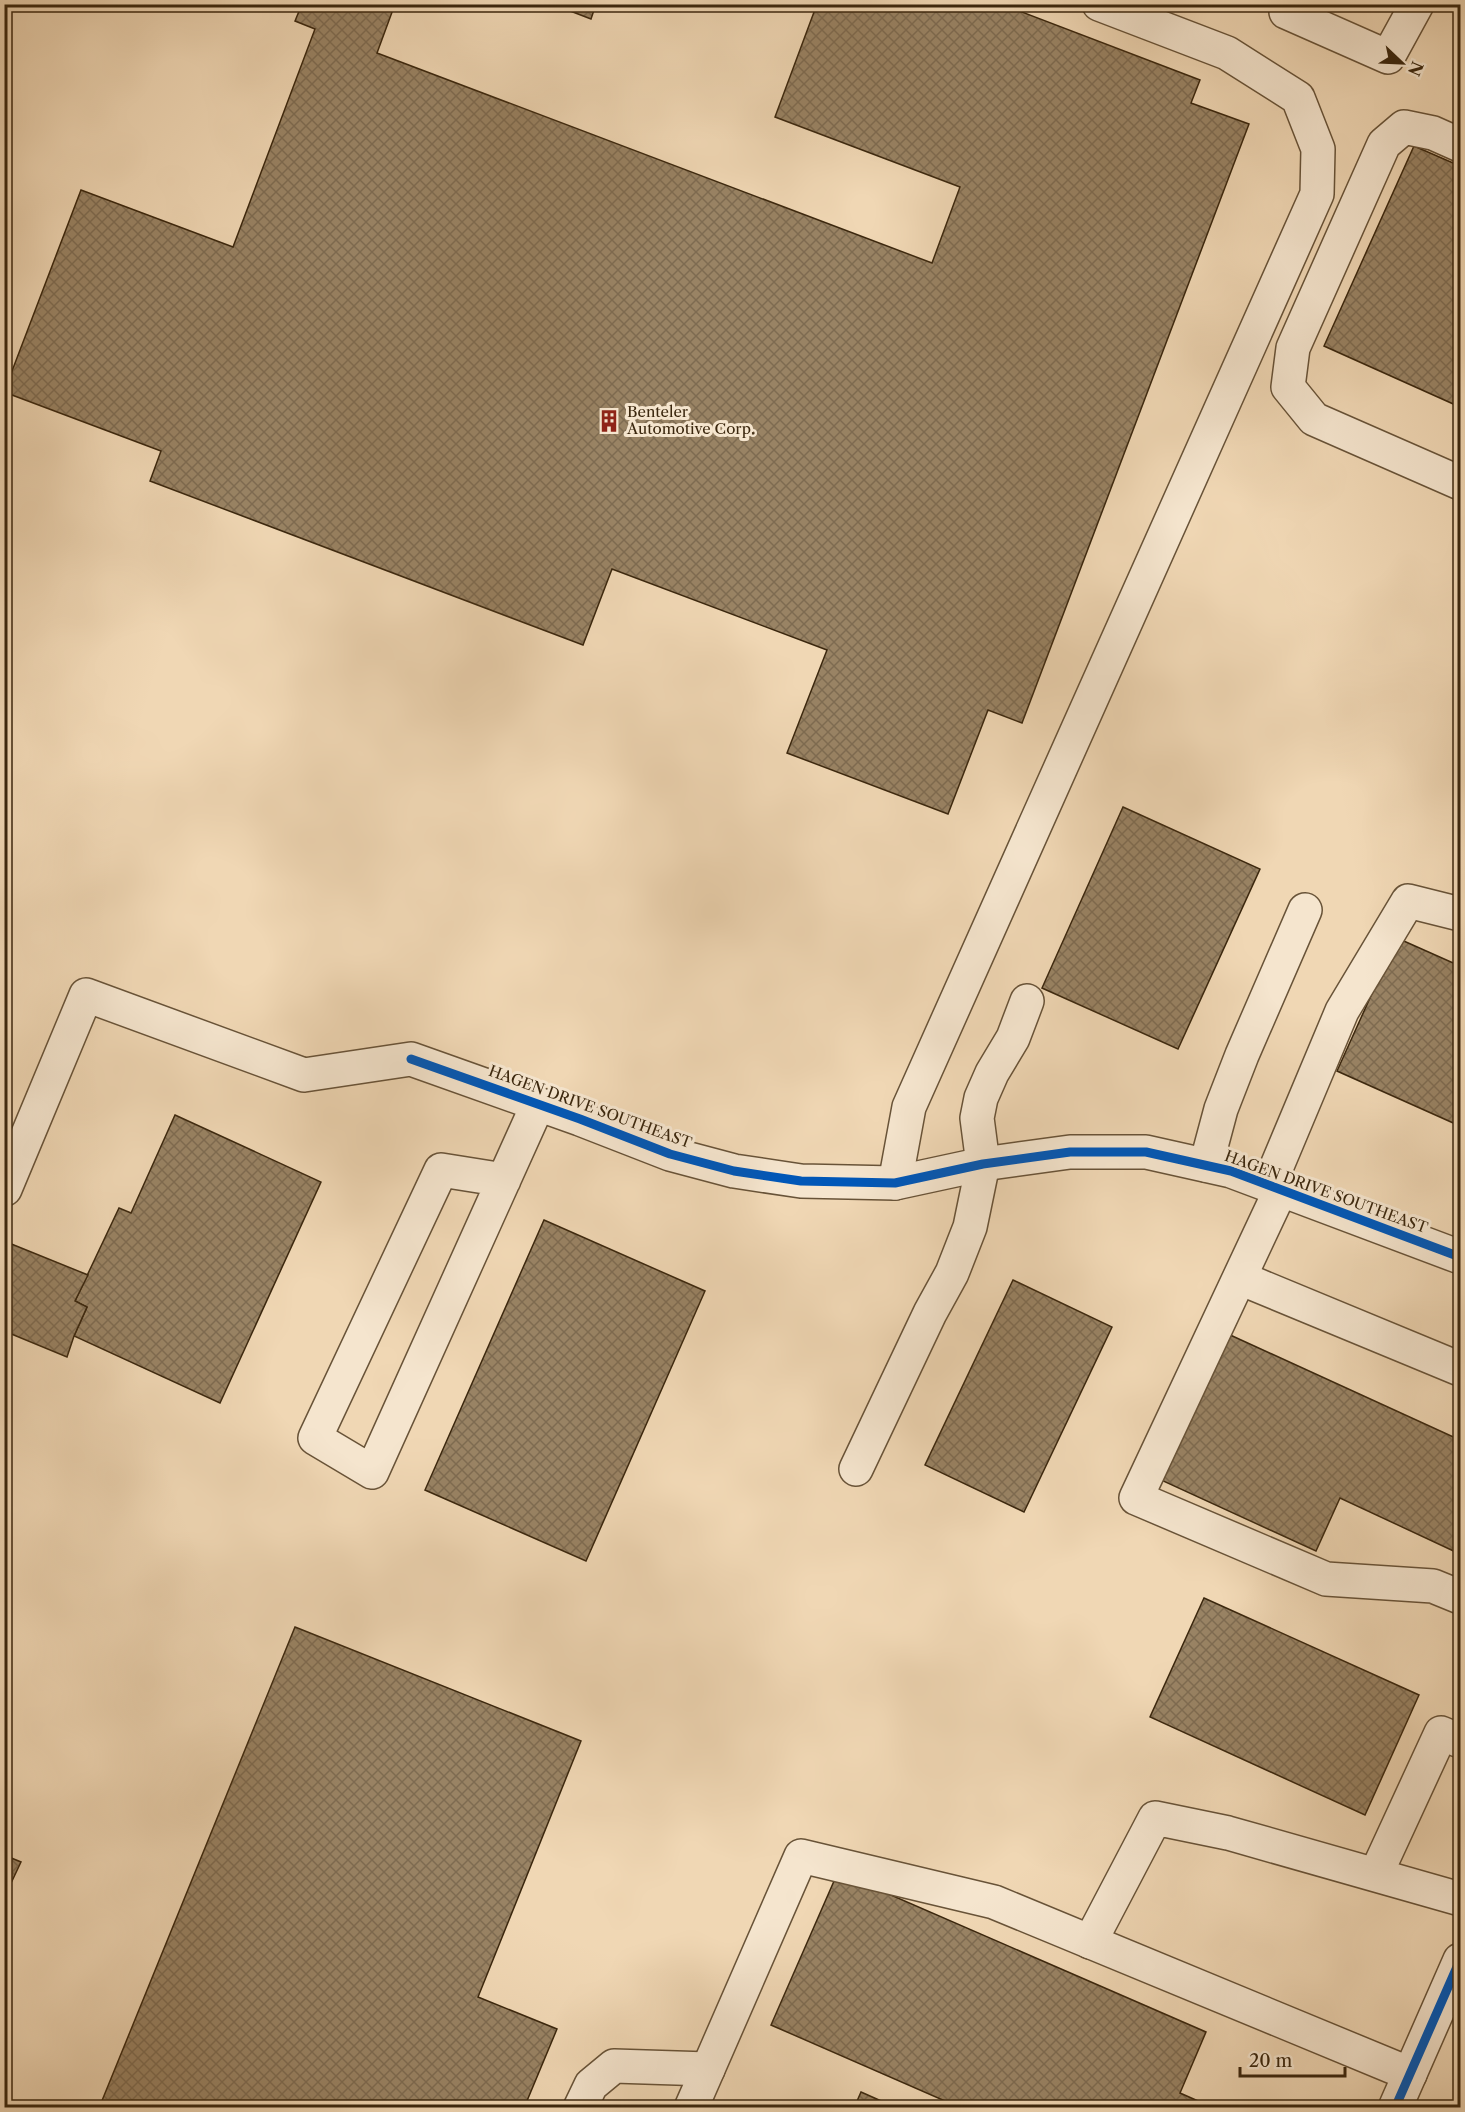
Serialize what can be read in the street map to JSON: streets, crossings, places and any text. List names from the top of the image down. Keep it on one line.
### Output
{"streets":{"street":["HAGEN DRIVE SOUTHEAST"]},"places":{"building":["Benteler Automotive Corp."]},"scale_bar":"20 m","north":"bottom right"}
